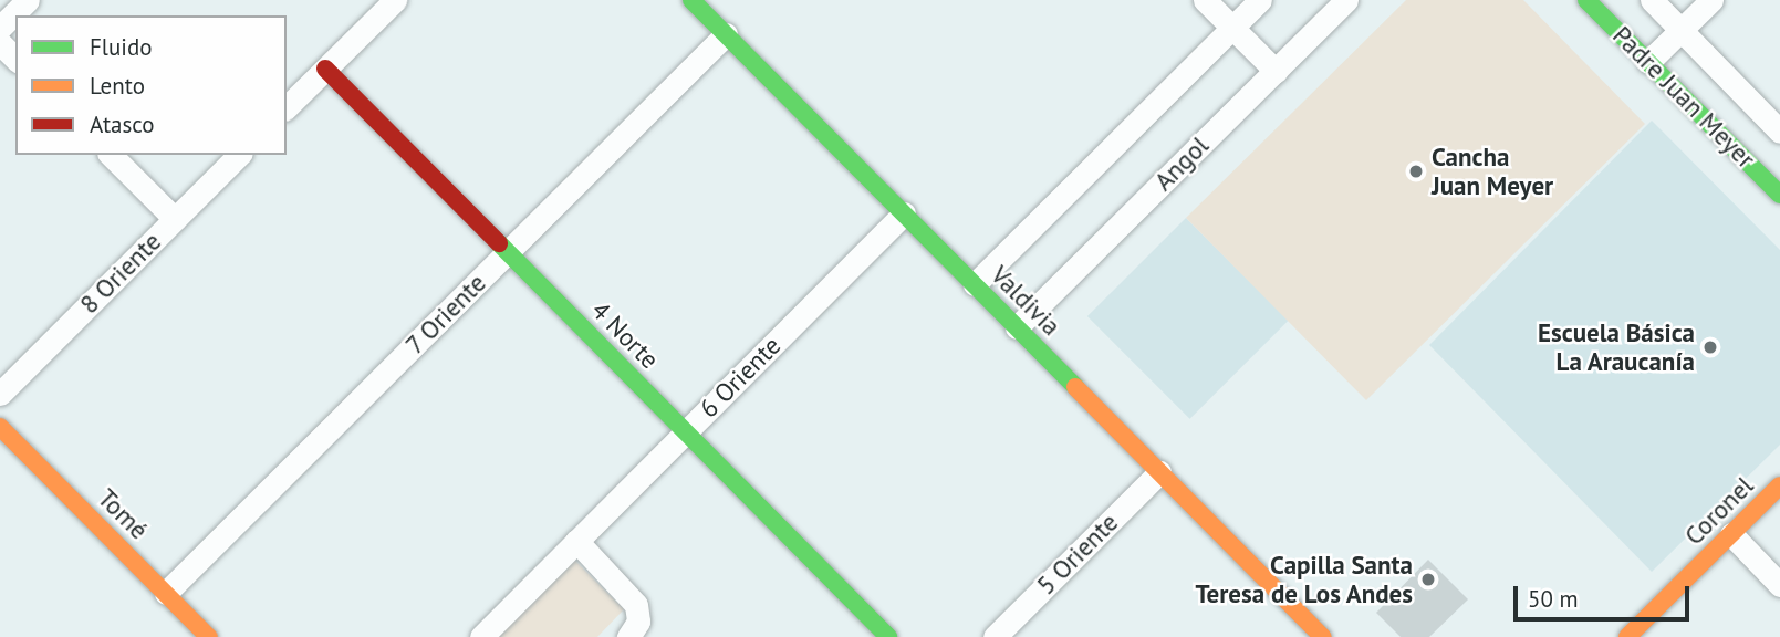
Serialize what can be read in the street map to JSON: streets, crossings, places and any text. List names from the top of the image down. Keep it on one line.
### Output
{"streets":{"street":["Padre Juan Meyer","Angol","8 Oriente","Valdivia","7 Oriente","4 Norte","6 Oriente","Coronel","Tomé","5 Oriente"]},"crossings":[["Angol","Valdivia"],["Valdivia","7 Oriente"],["Valdivia","6 Oriente"],["Valdivia","5 Oriente"],["7 Oriente","4 Norte"],["7 Oriente","Tomé"],["4 Norte","6 Oriente"]],"places":["Cancha Juan Meyer","Escuela Básica La Araucanía","Capilla Santa Teresa de Los Andes"],"legend":["Fluido","Lento","Atasco"],"scale_bar":"50 m"}
